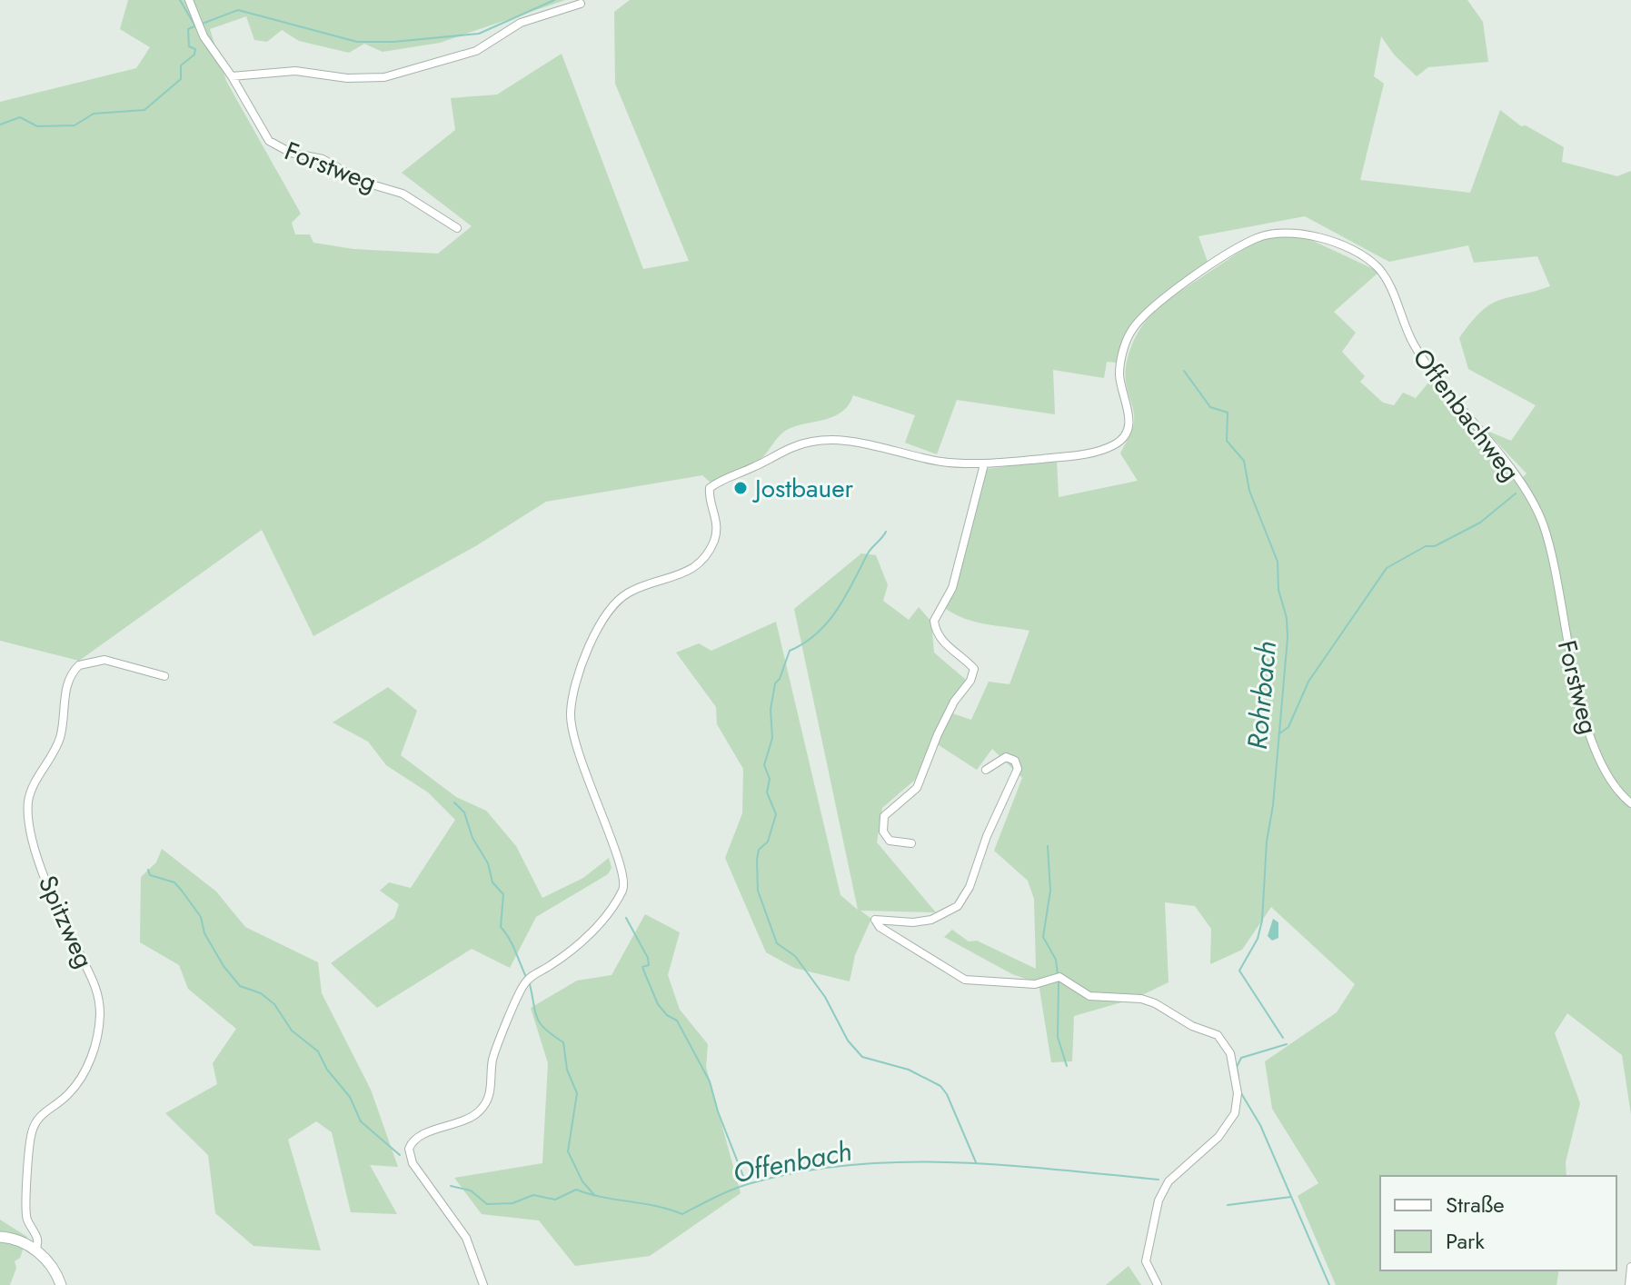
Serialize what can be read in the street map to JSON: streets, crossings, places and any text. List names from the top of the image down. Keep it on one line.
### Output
{"streets":{"street":["Forstweg","Offenbachweg","Spitzweg"]},"crossings":[["Forstweg","Offenbachweg"]],"water":["Rohrbach","Offenbach"],"places":["Jostbauer"],"legend":["Straße","Park"]}
